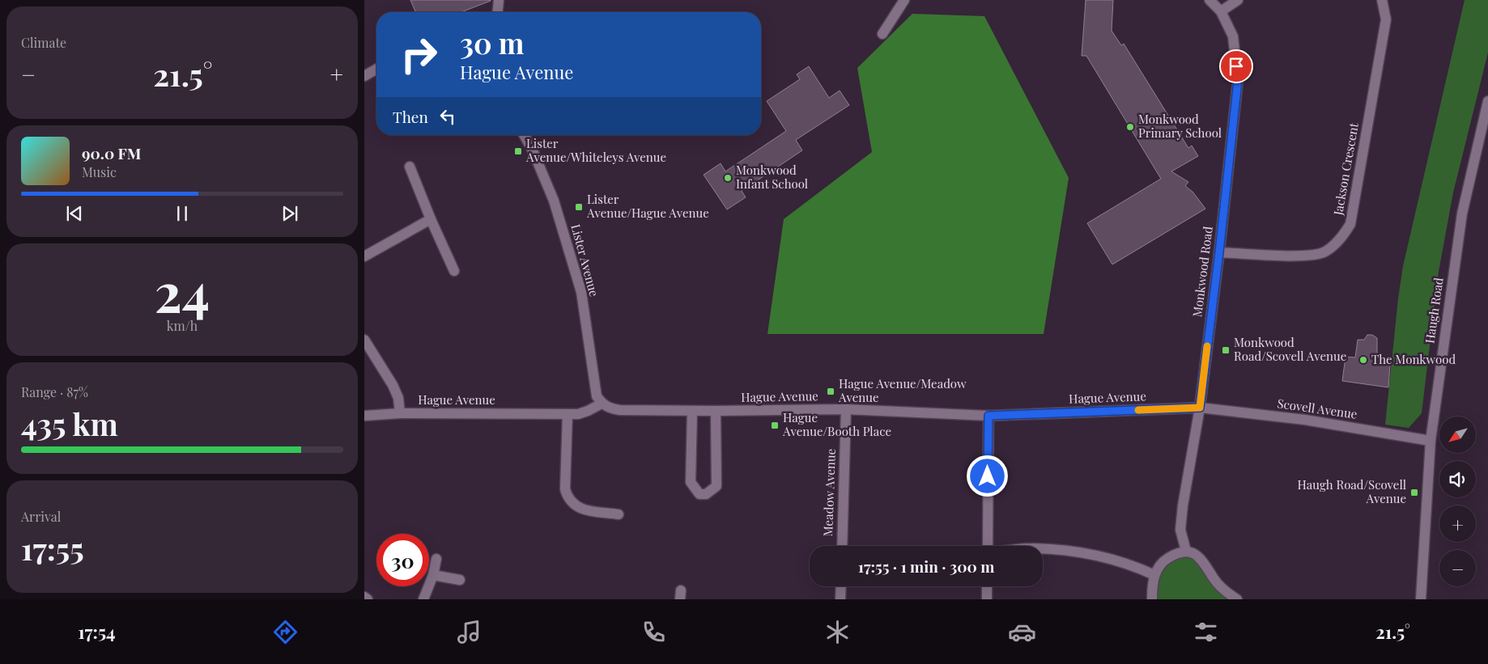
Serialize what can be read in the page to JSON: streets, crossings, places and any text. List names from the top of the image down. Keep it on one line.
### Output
{"streets":{"street":["Jackson Crescent","Lister Avenue","Monkwood Road","Haugh Road","Hague Avenue","Scovell Avenue","Meadow Avenue"]},"crossings":[["Jackson Crescent","Monkwood Road"],["Lister Avenue","Hague Avenue"],["Monkwood Road","Hague Avenue"],["Monkwood Road","Scovell Avenue"],["Haugh Road","Scovell Avenue"],["Hague Avenue","Scovell Avenue"],["Hague Avenue","Meadow Avenue"]],"places":{"other":["Monkwood Primary School","Monkwood Infant School","The Monkwood"],"transit":["Lister Avenue/Whiteleys Avenue","Lister Avenue/Hague Avenue","Monkwood Road/Scovell Avenue","Hague Avenue/Meadow Avenue","Hague Avenue/Booth Place","Haugh Road/Scovell Avenue"]},"north":"bottom left","page":{"tile":["Climate",["24","km/h"],["Range · 87%","435 km"],["Arrival","17:55"]],"turn":["30 m","Hague Avenue"],"heat":["−","21.5°","+"],"then":"Then","song":["90.0 FM","Music"],"map_buttons":["+","−"],"limit":"30","trip":"17:55 · 1 min · 300 m","tabs":["17:54","21.5°"]}}
